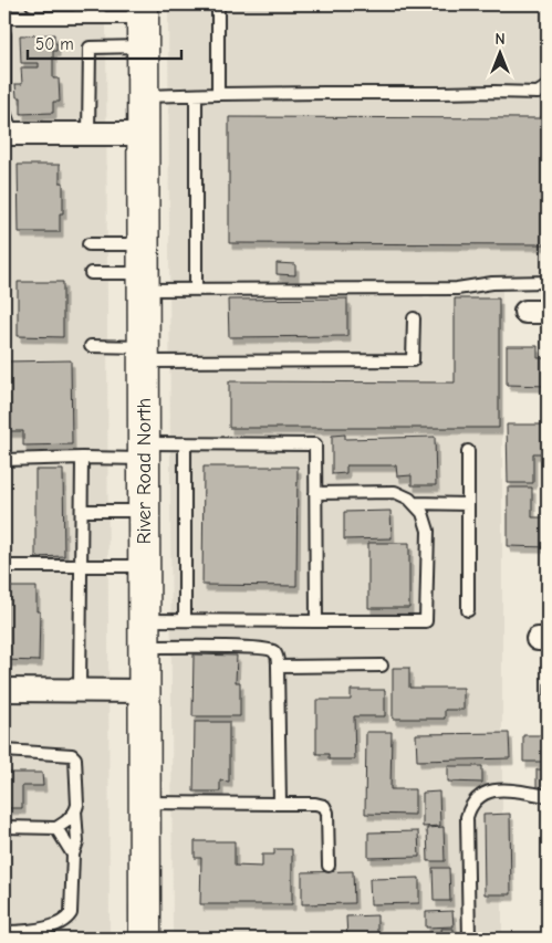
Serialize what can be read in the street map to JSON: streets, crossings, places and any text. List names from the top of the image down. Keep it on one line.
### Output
{"streets":{"main road":["River Road North"]},"scale_bar":"50 m","north":"top"}
